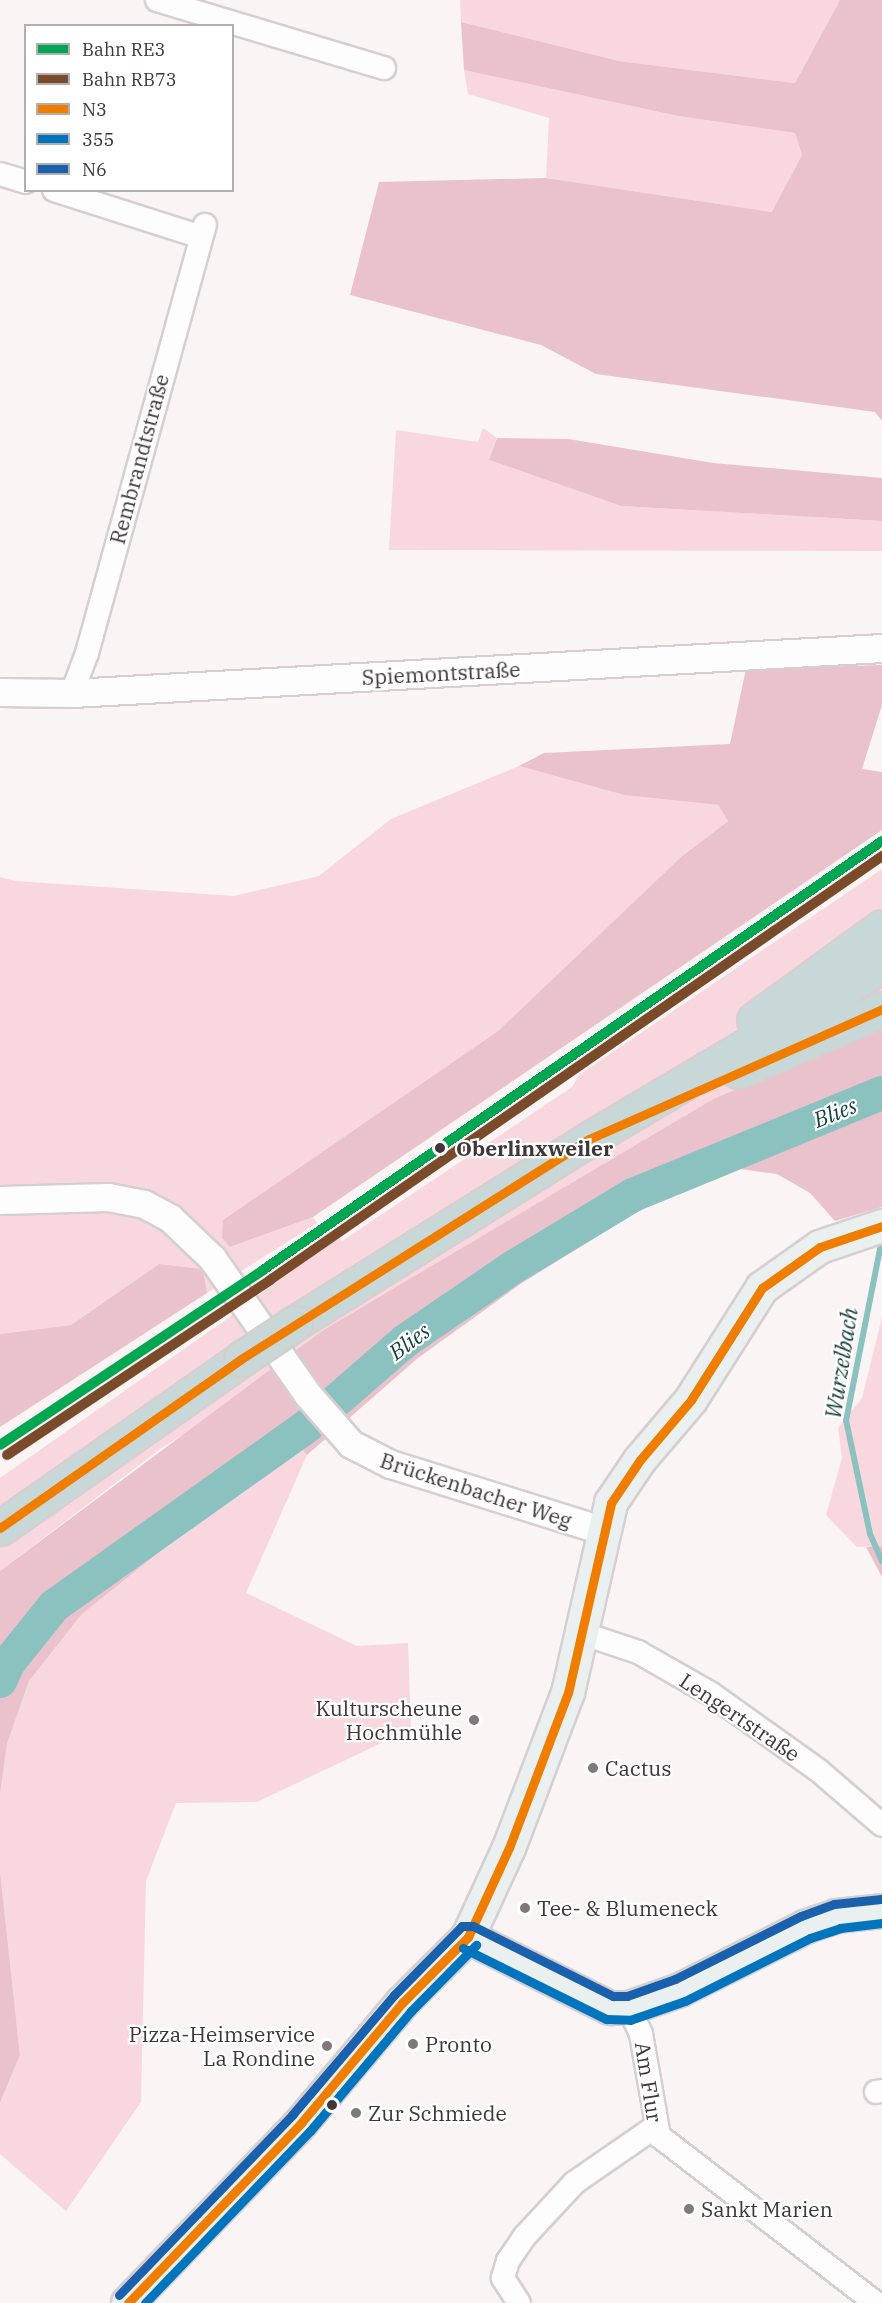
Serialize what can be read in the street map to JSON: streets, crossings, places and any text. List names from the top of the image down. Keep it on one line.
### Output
{"streets":{"street":["Rembrandtstraße","Spiemontstraße","Brückenbacher Weg","Lengertstraße","Am Flur"]},"crossings":[["Rembrandtstraße","Spiemontstraße"]],"water":["Blies","Wurzelbach"],"places":["Oberlinxweiler","Kulturscheune Hochmühle","Cactus","Tee- & Blumeneck","Pronto","Pizza-Heimservice La Rondine","Zur Schmiede","Sankt Marien"],"lines":["rail line RE3","rail line RB73","transit line N3","transit line N6","transit line 355"],"legend":["Bahn RE3","Bahn RB73","N3","355","N6"]}
